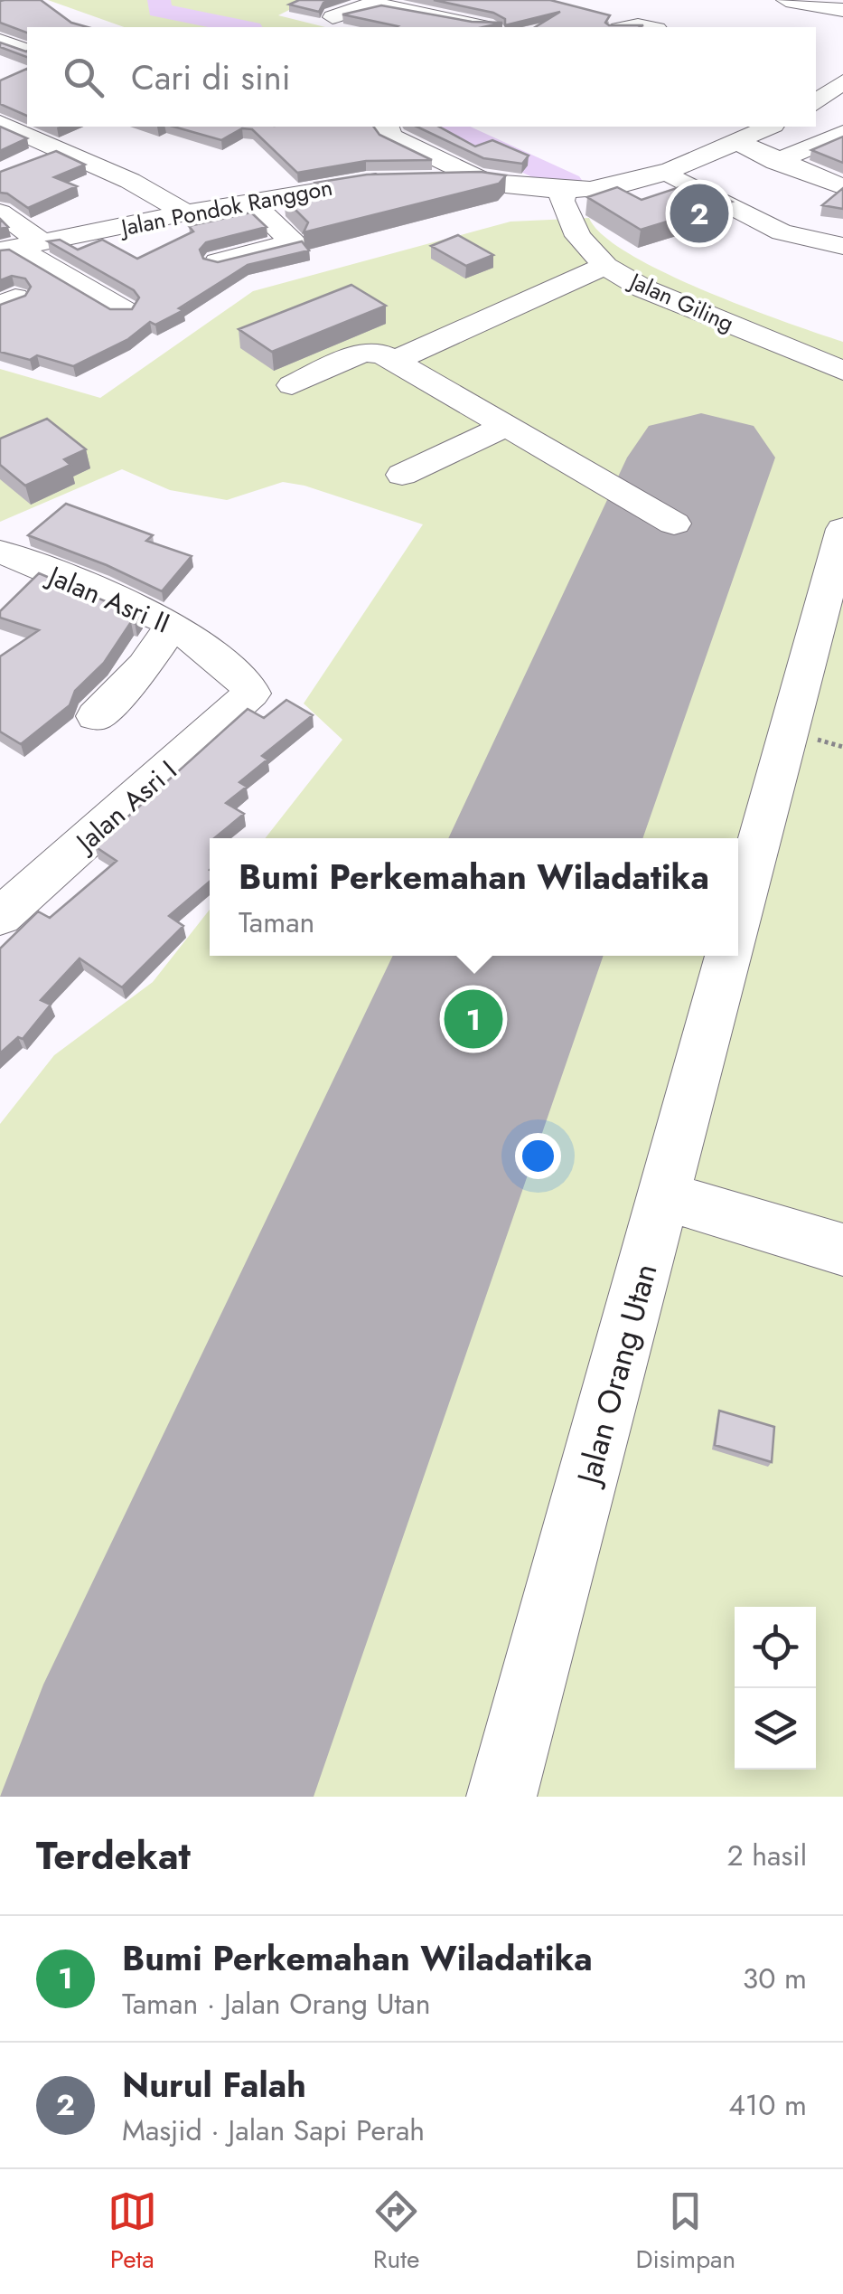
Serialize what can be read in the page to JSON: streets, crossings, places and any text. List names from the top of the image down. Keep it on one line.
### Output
{"streets":{"street":["Jalan Pondok Ranggon","Jalan Giling","Jalan Asri II","Jalan Asri I","Jalan Orang Utan"]},"crossings":[["Jalan Pondok Ranggon","Jalan Giling"],["Jalan Asri II","Jalan Asri I"]],"page":{"search":"Cari di sini","pins":["2","1"],"popup":["Bumi Perkemahan Wiladatika","Taman"],"heading":["Terdekat","2 hasil"],"list":[{"mark":"1","name":"Bumi Perkemahan Wiladatika","note":"Taman · Jalan Orang Utan","value":"30 m"},{"mark":"2","name":"Nurul Falah","note":"Masjid · Jalan Sapi Perah","value":"410 m"}],"nav":["Peta","Rute","Disimpan"]}}
